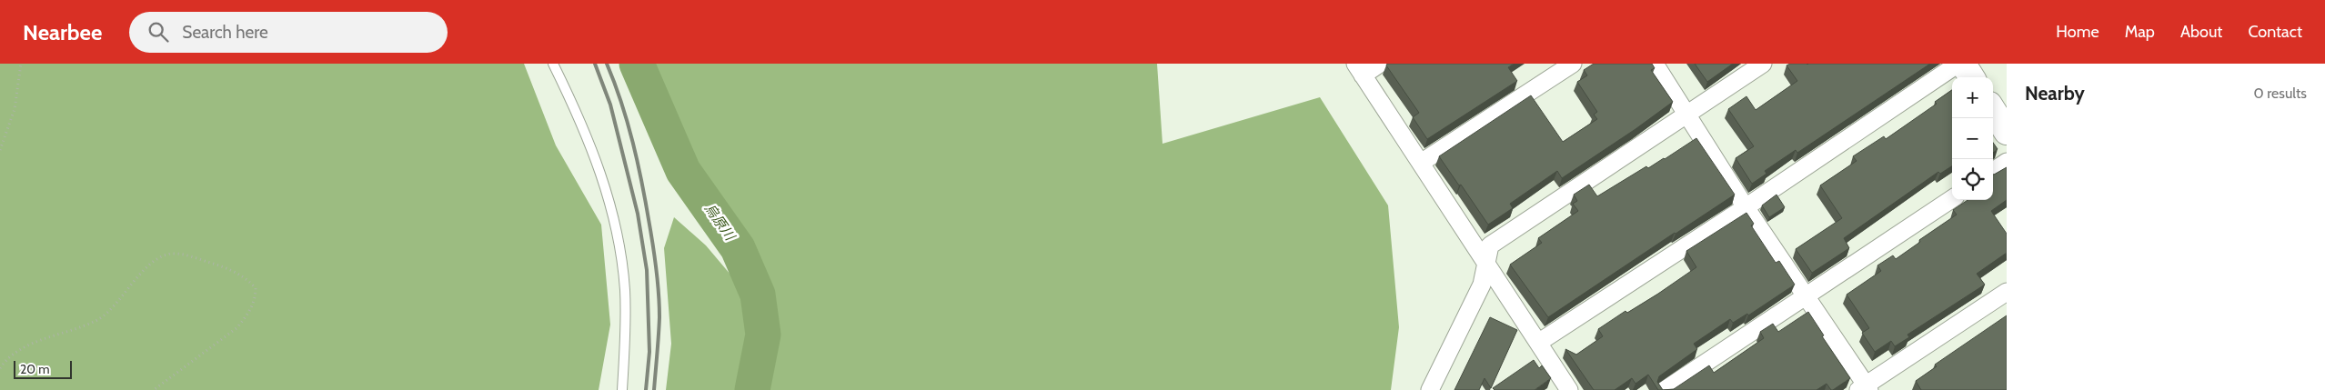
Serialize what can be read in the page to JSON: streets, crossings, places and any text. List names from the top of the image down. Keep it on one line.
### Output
{"water":["烏原川"],"scale_bar":"20 m","page":{"header":"Nearbee","search":"Search here","nav":["Home","Map","About","Contact"],"heading":["Nearby","0 results"],"map_buttons":["+","−"],"scale":"20 m"}}
